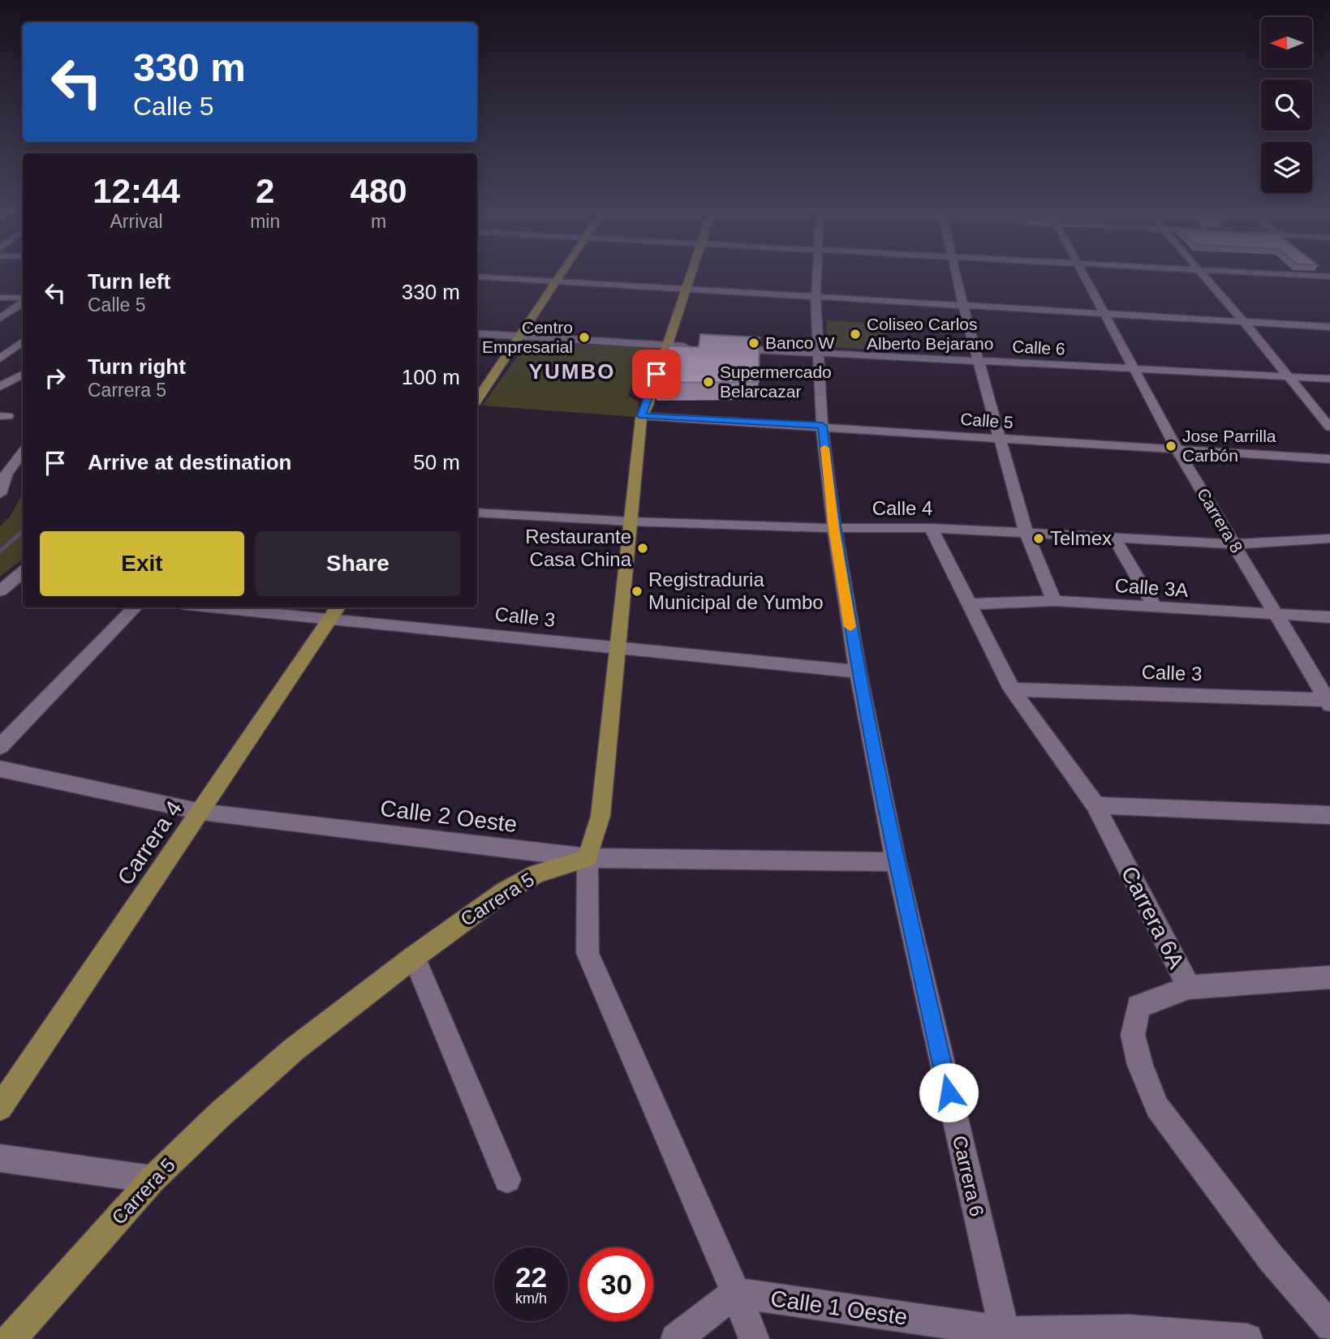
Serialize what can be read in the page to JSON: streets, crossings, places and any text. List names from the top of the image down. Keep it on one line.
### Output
{"streets":{"main road":["Carrera 4","Carrera 5"],"street":["Calle 6","Calle 5","Calle 4","Carrera 8","Calle 3A","Calle 3","Calle 2 Oeste","Carrera 6A","Carrera 6","Calle 1 Oeste"]},"crossings":[["Calle 6","Carrera 8"],["Calle 6","Carrera 6"],["Calle 5","Carrera 8"],["Calle 5","Carrera 6"],["Calle 4","Carrera 8"],["Calle 4","Carrera 6A"],["Calle 4","Carrera 6"],["Carrera 8","Calle 3A"],["Carrera 8","Calle 3"],["Calle 3A","Carrera 6A"],["Calle 3","Carrera 4"],["Calle 3","Carrera 6A"],["Calle 3","Carrera 6"],["Calle 2 Oeste","Carrera 4"],["Calle 2 Oeste","Carrera 5"],["Calle 2 Oeste","Carrera 6"],["Calle 2 Oeste","Calle 1 Oeste"],["Carrera 5","Calle 1 Oeste"],["Carrera 6","Calle 1 Oeste"]],"districts":["YUMBO"],"places":["Coliseo Carlos Alberto Bejarano","Centro Empresarial","Banco W","Supermercado Belarcazar","Jose Parrilla Carbón","Telmex","Restaurante Casa China","Registraduria Municipal de Yumbo"],"north":"left","page":{"turn":["330 m","Calle 5"],"eta":["12:44","Arrival","2","min","480","m"],"list":[{"name":"Turn left","note":"Calle 5","value":"330 m"},{"name":"Turn right","note":"Carrera 5","value":"100 m"},{"name":"Arrive at destination","value":"50 m"}],"buttons":["Exit","Share"],"speed":"22 km/h","limit":"30"}}
